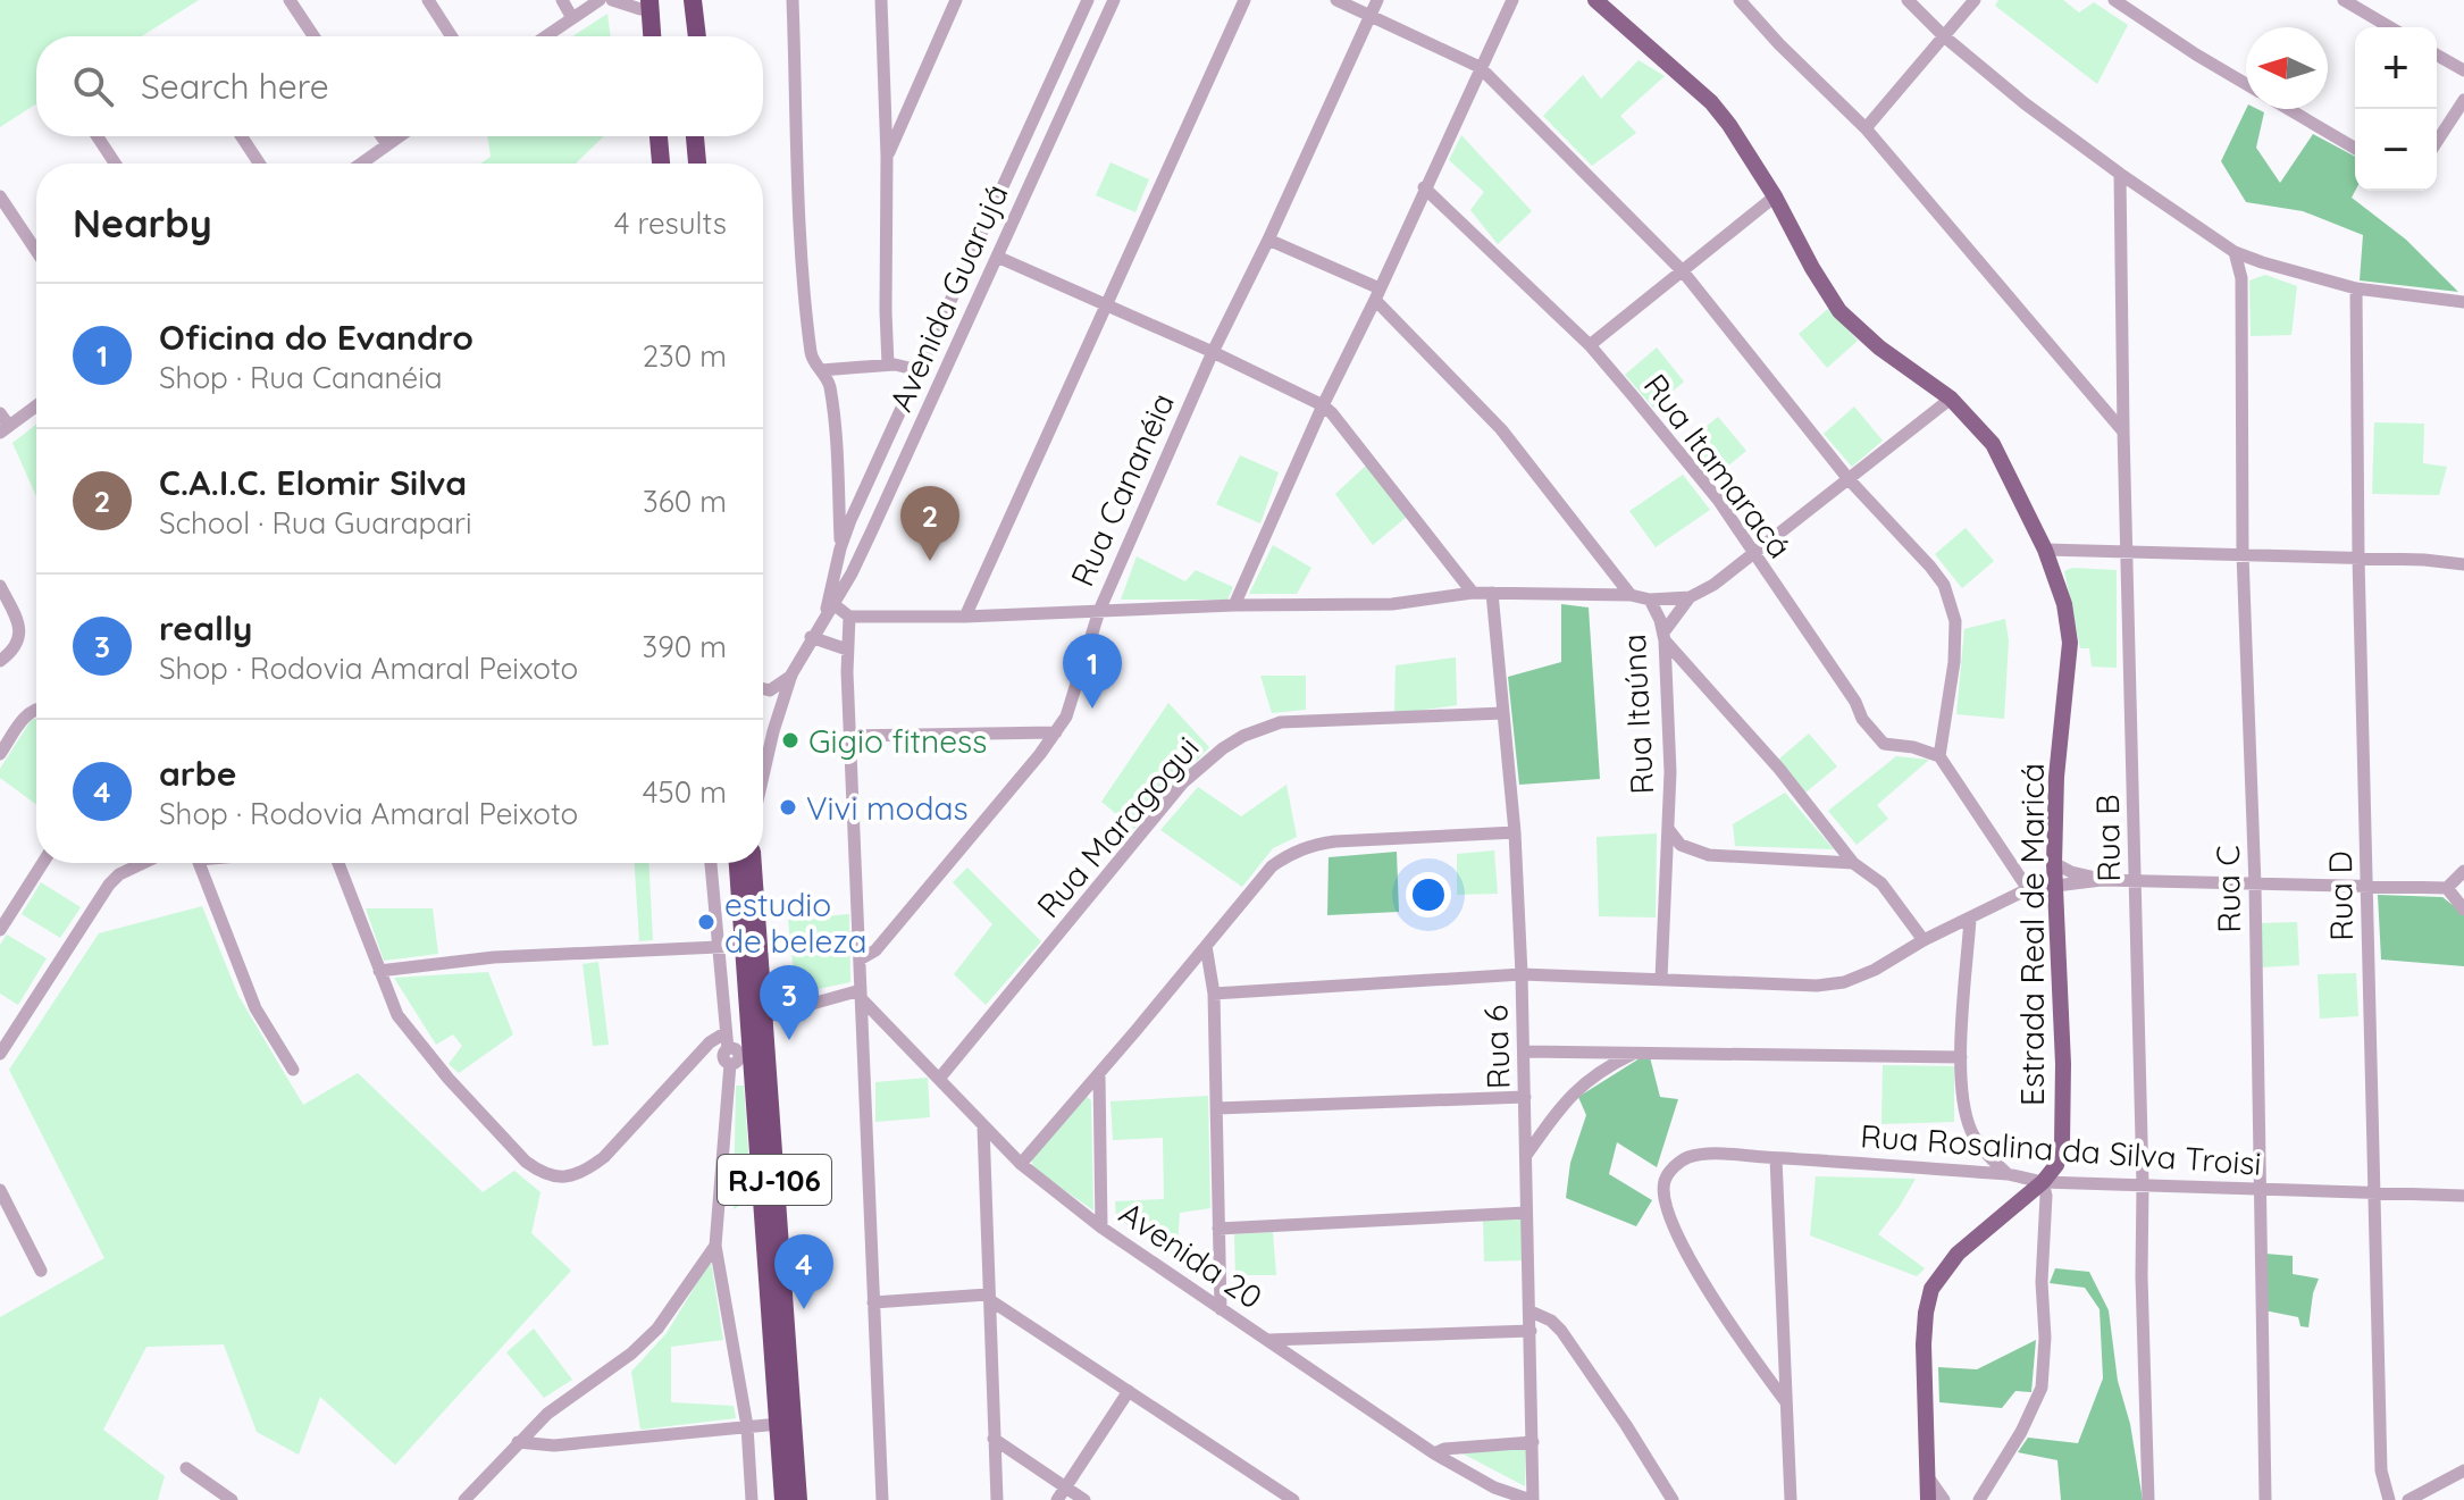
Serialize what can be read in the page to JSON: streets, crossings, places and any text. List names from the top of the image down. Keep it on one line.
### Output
{"streets":{"highway":["RJ-106"],"main road":["Estrada Real de Maricá"],"street":["Avenida Guarujá","Rua Itamaracá","Rua Cananéia","Rua Itaúna","Rua Maragogui","Rua B","Rua C","Rua D","Rua 6","Rua Rosalina da Silva Troisi","Avenida 20"]},"crossings":[["Rua Maragogui","Rua 6"],["Rua Maragogui","Avenida 20"],["Rua B","Rua Rosalina da Silva Troisi"],["Rua C","Rua Rosalina da Silva Troisi"],["Rua D","Rua Rosalina da Silva Troisi"],["Estrada Real de Maricá","Rua Rosalina da Silva Troisi"],["Rua 6","Avenida 20"]],"places":["Gigio fitness","Vivi modas","estudio de beleza"],"north":"left","page":{"map_buttons":["+","−"],"search":"Search here","heading":["Nearby","4 results"],"list":[{"mark":"1","name":"Oficina do Evandro","note":"Shop · Rua Cananéia","value":"230 m"},{"mark":"2","name":"C.A.I.C. Elomir Silva","note":"School · Rua Guarapari","value":"360 m"},{"mark":"3","name":"really","note":"Shop · Rodovia Amaral Peixoto","value":"390 m"},{"mark":"4","name":"arbe","note":"Shop · Rodovia Amaral Peixoto","value":"450 m"}],"pins":["2","1","3","4"]}}
